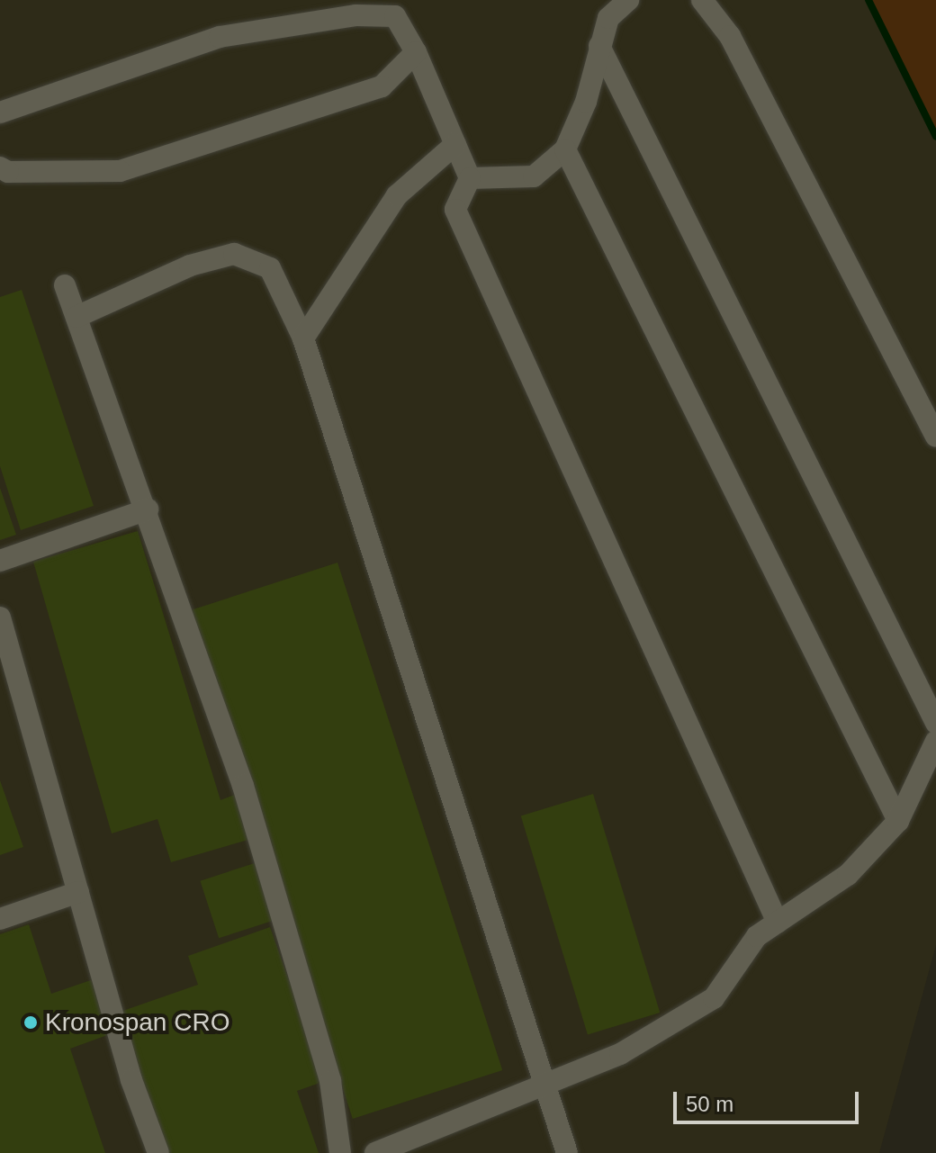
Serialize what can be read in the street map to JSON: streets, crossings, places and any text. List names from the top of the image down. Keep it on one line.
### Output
{"places":["Kronospan CRO"],"scale_bar":"50 m"}
